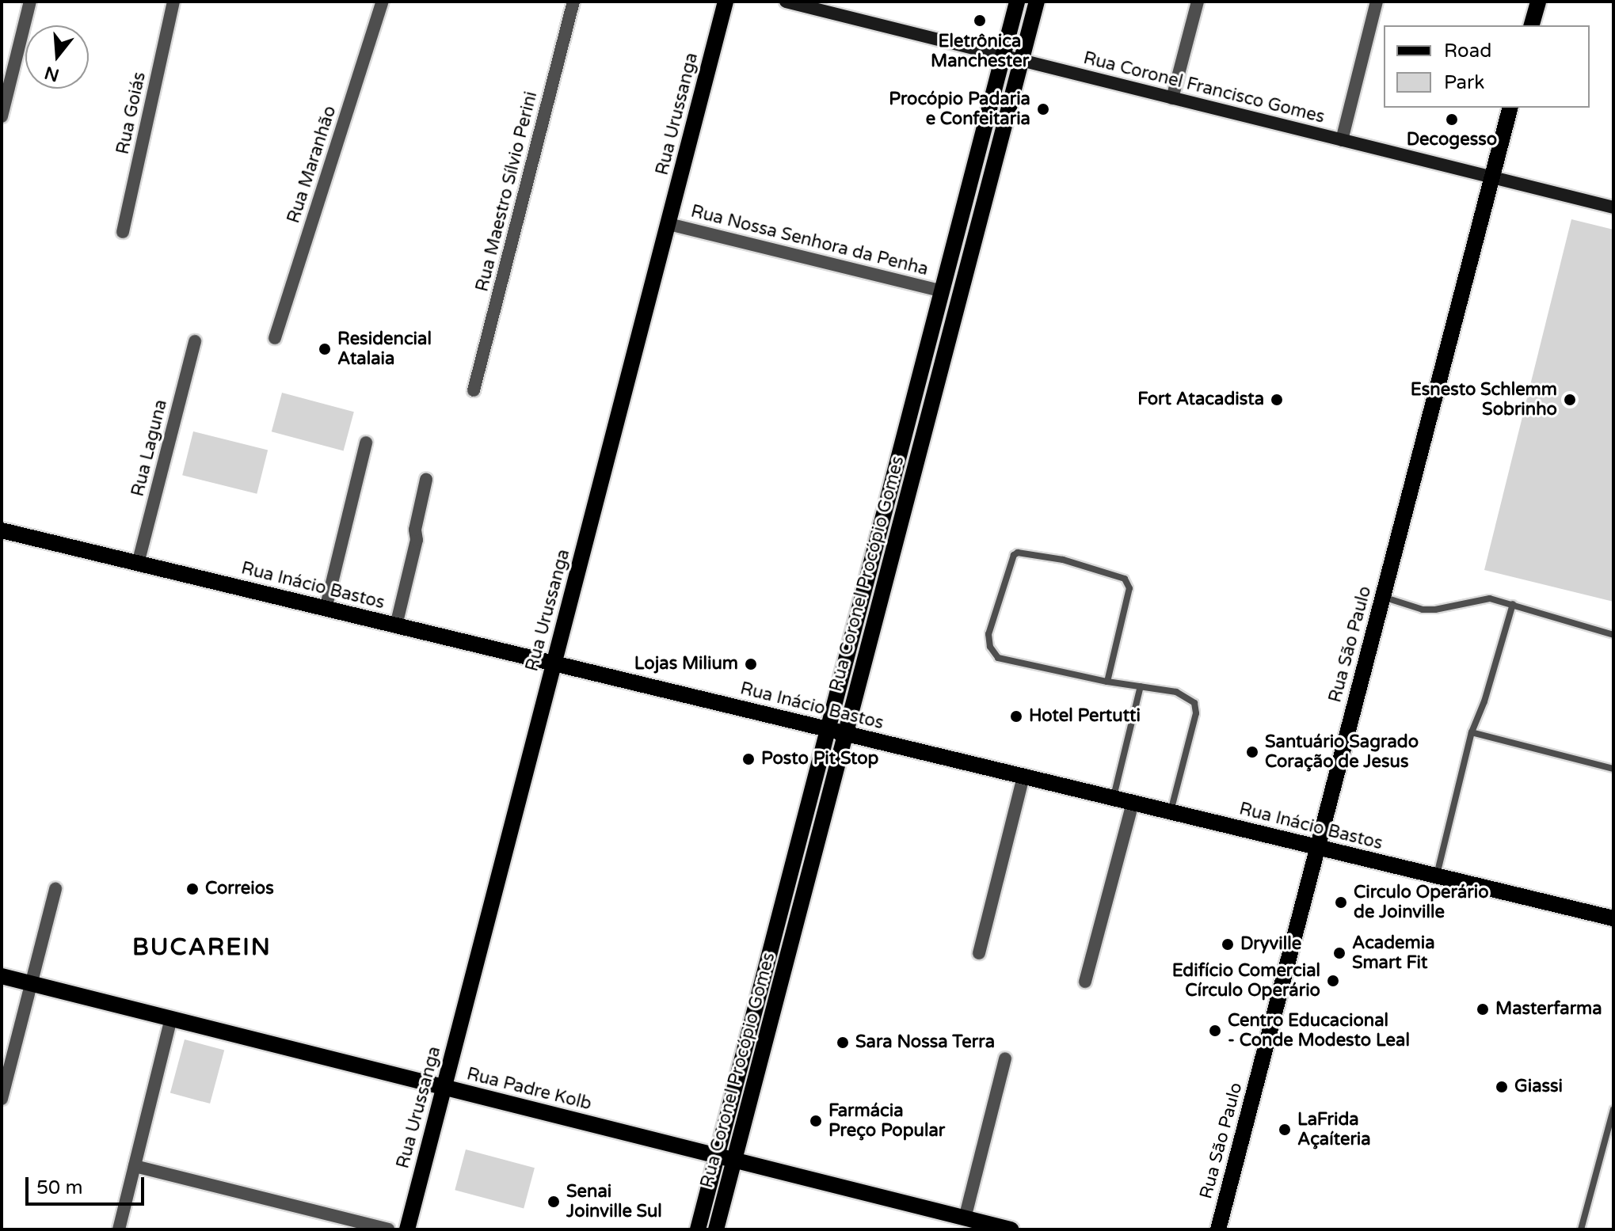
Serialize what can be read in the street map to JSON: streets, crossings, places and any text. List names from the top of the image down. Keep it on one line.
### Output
{"streets":{"main road":["Rua Coronel Francisco Gomes","Rua Urussanga","Rua Coronel Procópio Gomes","Rua Inácio Bastos","Rua São Paulo","Rua Padre Kolb"],"street":["Rua Goiás","Rua Maranhão","Rua Maestro Sílvio Perini","Rua Nossa Senhora da Penha","Rua Laguna"]},"crossings":[["Rua Coronel Francisco Gomes","Rua Coronel Procópio Gomes"],["Rua Coronel Francisco Gomes","Rua São Paulo"],["Rua Urussanga","Rua Nossa Senhora da Penha"],["Rua Urussanga","Rua Inácio Bastos"],["Rua Urussanga","Rua Padre Kolb"],["Rua Nossa Senhora da Penha","Rua Coronel Procópio Gomes"],["Rua Laguna","Rua Inácio Bastos"],["Rua Coronel Procópio Gomes","Rua Inácio Bastos"],["Rua Coronel Procópio Gomes","Rua Padre Kolb"],["Rua Inácio Bastos","Rua São Paulo"]],"districts":["BUCAREIN"],"places":["Eletrônica Manchester","Procópio Padaria e Confeitaria","Decogesso","Residencial Atalaia","Fort Atacadista","Esnesto Schlemm Sobrinho","Lojas Milium","Hotel Pertutti","Santuário Sagrado Coração de Jesus","Posto Pit Stop","Correios","Circulo Operário de Joinville","Dryville","Academia Smart Fit","Edifício Comercial Círculo Operário","Masterfarma","Centro Educacional - Conde Modesto Leal","Sara Nossa Terra","Giassi","Farmácia Preço Popular","LaFrida Açaíteria","Senai Joinville Sul"],"legend":["Road","Park"],"scale_bar":"50 m","north":"bottom"}
